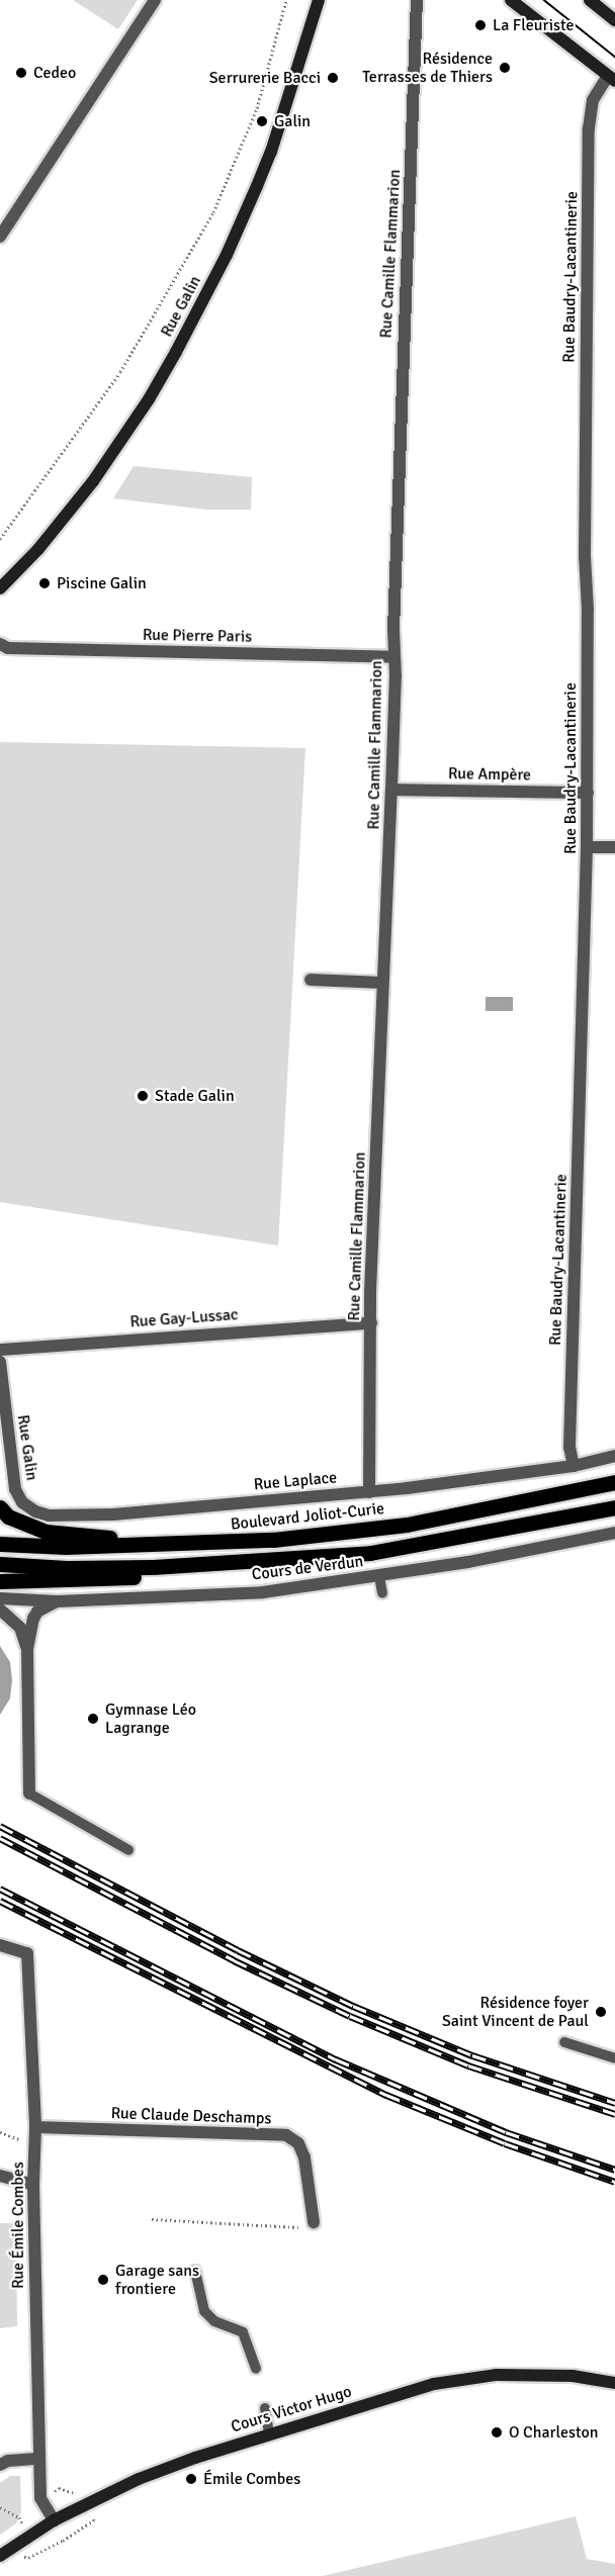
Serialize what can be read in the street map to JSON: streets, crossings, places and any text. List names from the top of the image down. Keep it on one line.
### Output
{"streets":{"main road":["Rue Galin","Boulevard Joliot-Curie","Cours Victor Hugo"],"street":["Rue Camille Flammarion","Rue Baudry-Lacantinerie","Rue Pierre Paris","Rue Ampère","Rue Gay-Lussac","Rue Laplace","Cours de Verdun","Rue Claude Deschamps","Rue Émile Combes"]},"crossings":[["Rue Camille Flammarion","Rue Pierre Paris"],["Rue Camille Flammarion","Rue Ampère"],["Rue Camille Flammarion","Rue Gay-Lussac"],["Rue Camille Flammarion","Rue Laplace"],["Rue Baudry-Lacantinerie","Rue Ampère"],["Rue Baudry-Lacantinerie","Rue Laplace"],["Rue Galin","Rue Laplace"],["Rue Claude Deschamps","Rue Émile Combes"],["Rue Émile Combes","Cours Victor Hugo"]],"places":["La Fleuriste","Résidence Terrasses de Thiers","Cedeo","Serrurerie Bacci","Galin","Piscine Galin","Stade Galin","Gymnase Léo Lagrange","Résidence foyer Saint Vincent de Paul","Garage sans frontiere","O Charleston","Émile Combes"]}
